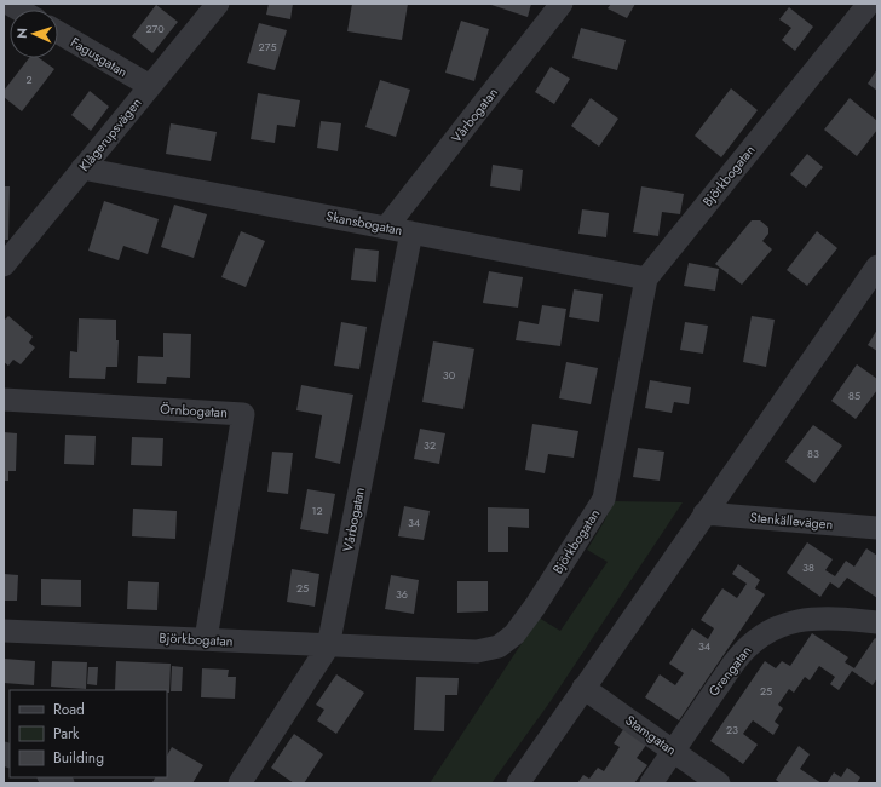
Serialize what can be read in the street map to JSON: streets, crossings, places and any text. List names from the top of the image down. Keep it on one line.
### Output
{"streets":{"street":["Fagusgatan","Vårbogatan","Klågerupsvägen","Björkbogatan","Skansbogatan","Örnbogatan","Stenkällevägen","Grengatan","Stamgatan"]},"crossings":[["Fagusgatan","Klågerupsvägen"],["Vårbogatan","Björkbogatan"],["Vårbogatan","Skansbogatan"],["Klågerupsvägen","Skansbogatan"],["Björkbogatan","Skansbogatan"],["Björkbogatan","Örnbogatan"],["Grengatan","Stamgatan"]],"house_numbers":["270","275","2","30","85","32","83","12","34","38","25","36","34","25","23"],"legend":["Road","Park","Building"],"north":"left"}
